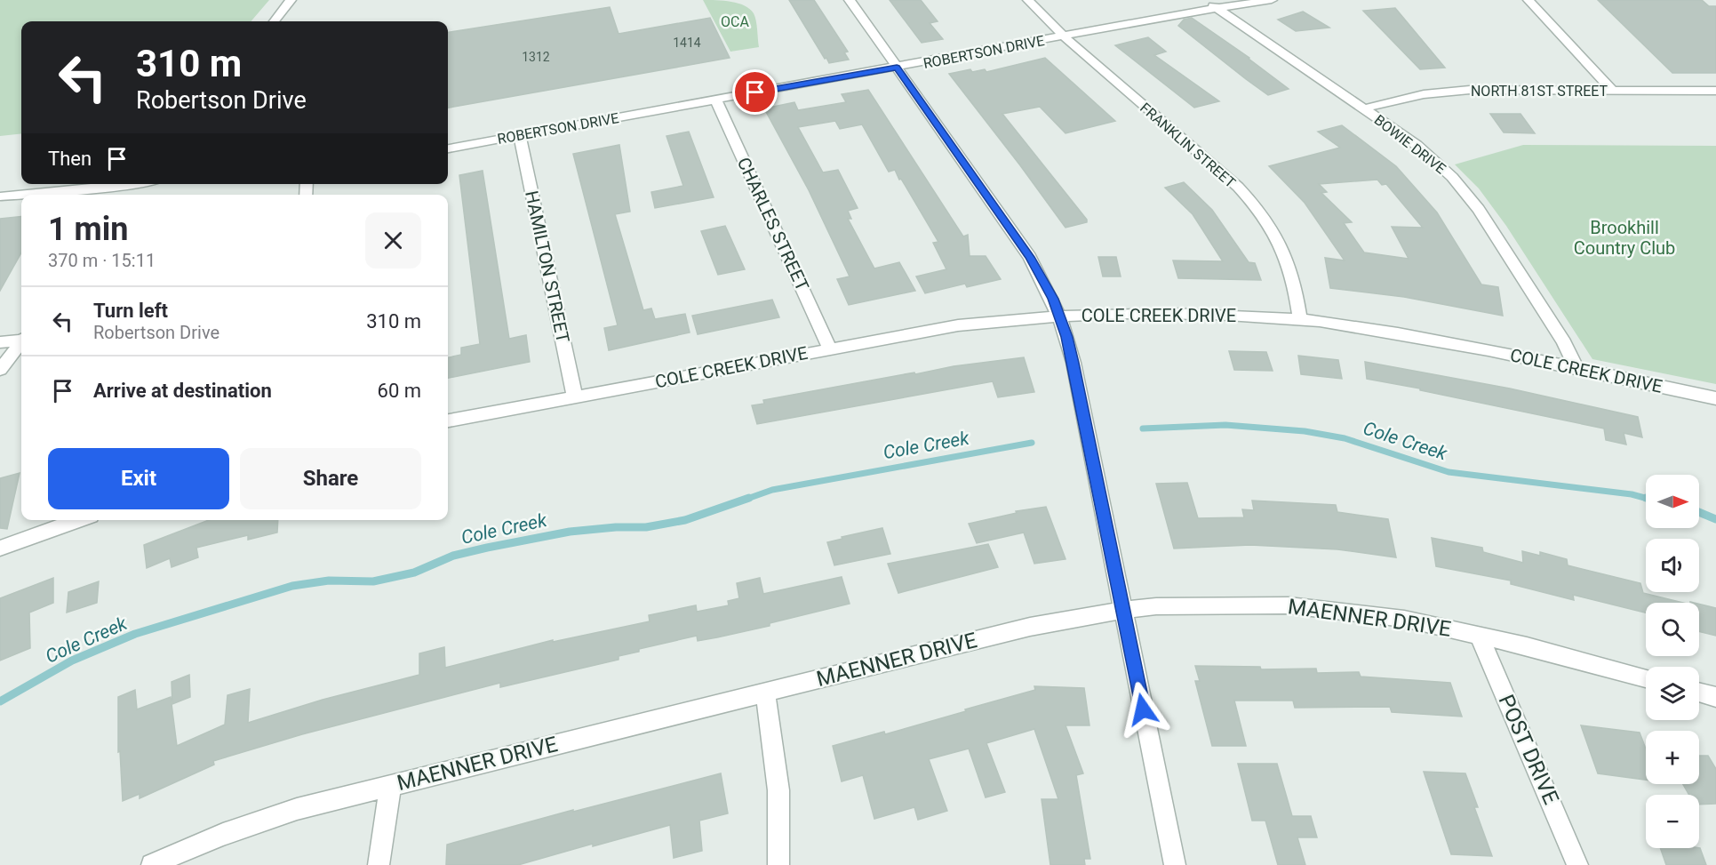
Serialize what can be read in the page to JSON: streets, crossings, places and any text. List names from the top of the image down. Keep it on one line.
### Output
{"streets":{"street":["ROBERTSON DRIVE","NORTH 81ST STREET","BOWIE DRIVE","FRANKLIN STREET","CHARLES STREET","HAMILTON STREET","COLE CREEK DRIVE","MAENNER DRIVE","POST DRIVE"]},"crossings":[["ROBERTSON DRIVE","BOWIE DRIVE"],["ROBERTSON DRIVE","FRANKLIN STREET"],["ROBERTSON DRIVE","CHARLES STREET"],["ROBERTSON DRIVE","HAMILTON STREET"],["NORTH 81ST STREET","BOWIE DRIVE"],["BOWIE DRIVE","COLE CREEK DRIVE"],["FRANKLIN STREET","COLE CREEK DRIVE"],["CHARLES STREET","COLE CREEK DRIVE"],["HAMILTON STREET","COLE CREEK DRIVE"],["MAENNER DRIVE","POST DRIVE"]],"water":["Cole Creek"],"parks":["OCA","Brookhill Country Club"],"house_numbers":["1414","1312"],"north":"right","page":{"turn":["310 m","Robertson Drive"],"then":"Then","heading":["1 min","370 m · 15:11"],"list":[{"name":"Turn left","note":"Robertson Drive","value":"310 m"},{"name":"Arrive at destination","value":"60 m"}],"buttons":["Exit","Share"],"map_buttons":["+","−"]}}
